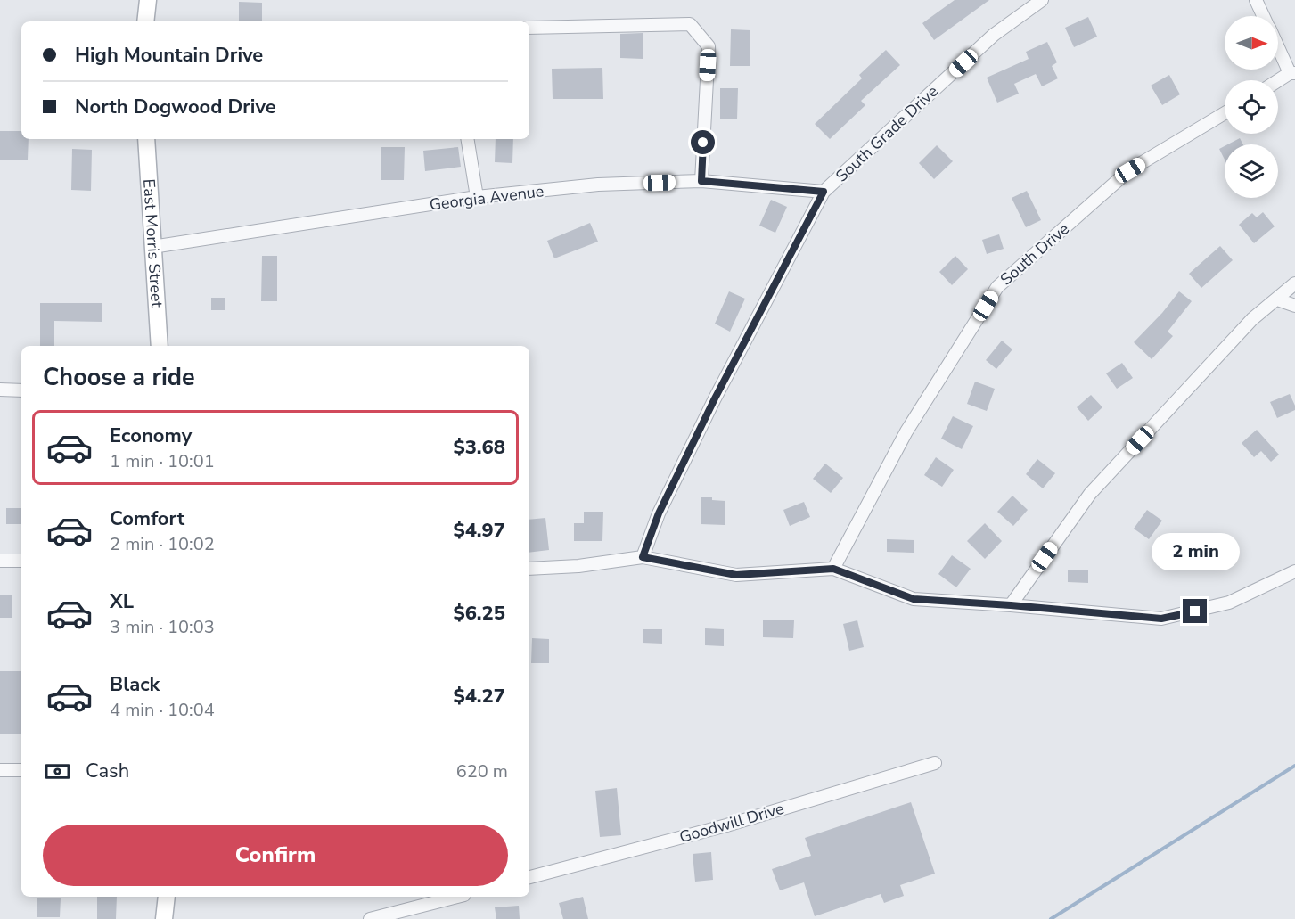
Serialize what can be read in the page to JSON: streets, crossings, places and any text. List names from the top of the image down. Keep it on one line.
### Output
{"streets":{"main road":["East Morris Street"],"street":["South Grade Drive","Georgia Avenue","South Drive","Goodwill Drive"]},"crossings":[["South Grade Drive","Georgia Avenue"],["Georgia Avenue","East Morris Street"]],"north":"right","page":{"banner":["High Mountain Drive","North Dogwood Drive"],"heading":"Choose a ride","list":[{"name":"Economy","note":"1 min · 10:01","value":"$3.68"},{"name":"Comfort","note":"2 min · 10:02","value":"$4.97"},{"name":"XL","note":"3 min · 10:03","value":"$6.25"},{"name":"Black","note":"4 min · 10:04","value":"$4.27"}],"bubble":"2 min","pay":["Cash","620 m"],"buttons":"Confirm"}}
